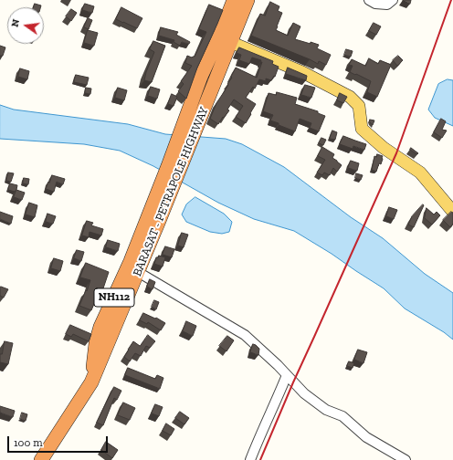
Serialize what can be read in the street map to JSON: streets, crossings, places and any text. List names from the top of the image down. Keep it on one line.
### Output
{"streets":{"highway":["BARASAT - PETRAPOLE HIGHWAY","NH112"]},"scale_bar":"100 m","north":"left"}
